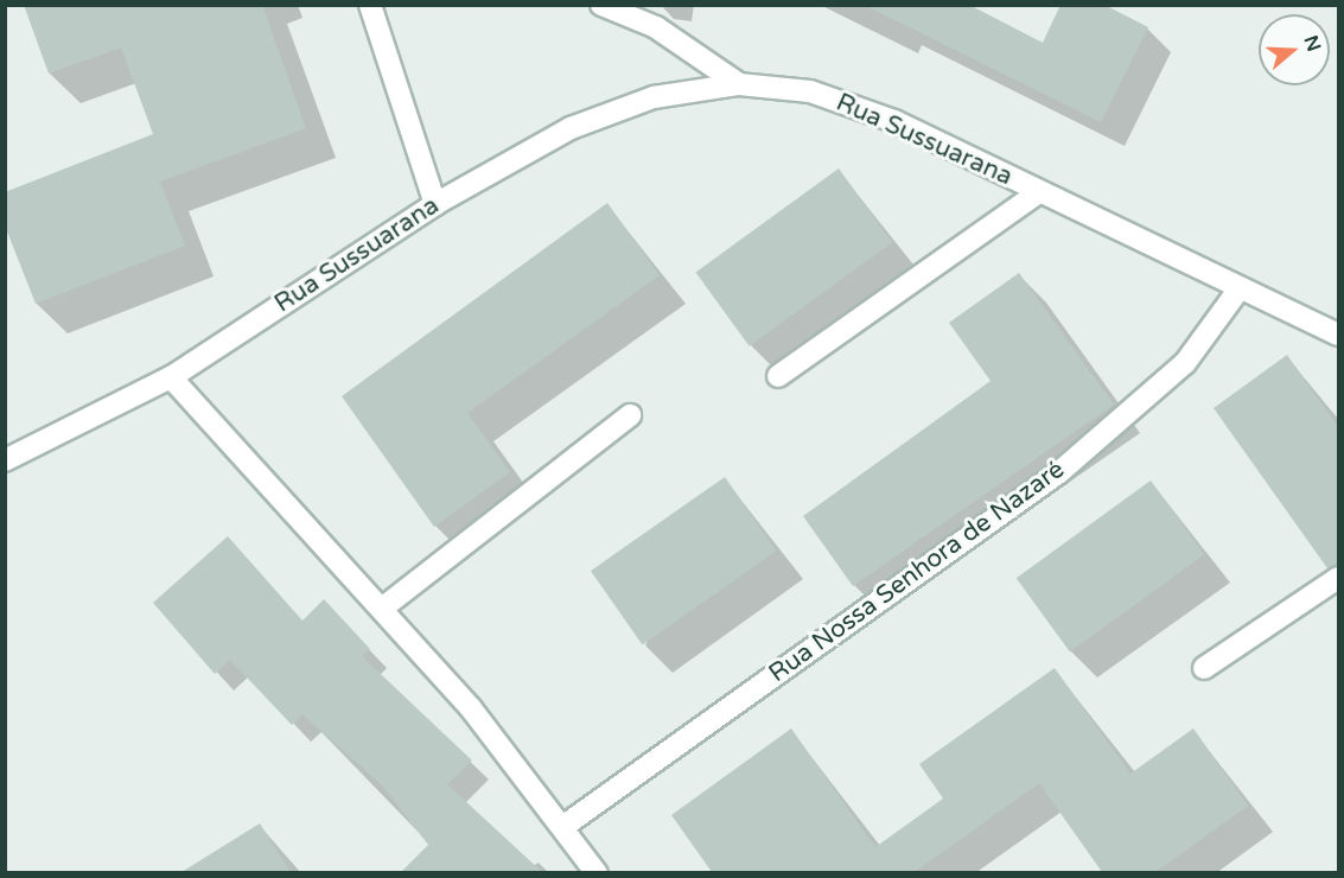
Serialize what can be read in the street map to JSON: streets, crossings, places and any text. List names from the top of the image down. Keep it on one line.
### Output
{"streets":{"street":["Rua Sussuarana","Rua Nossa Senhora de Nazaré"]},"crossings":[["Rua Sussuarana","Rua Nossa Senhora de Nazaré"]],"north":"right"}
